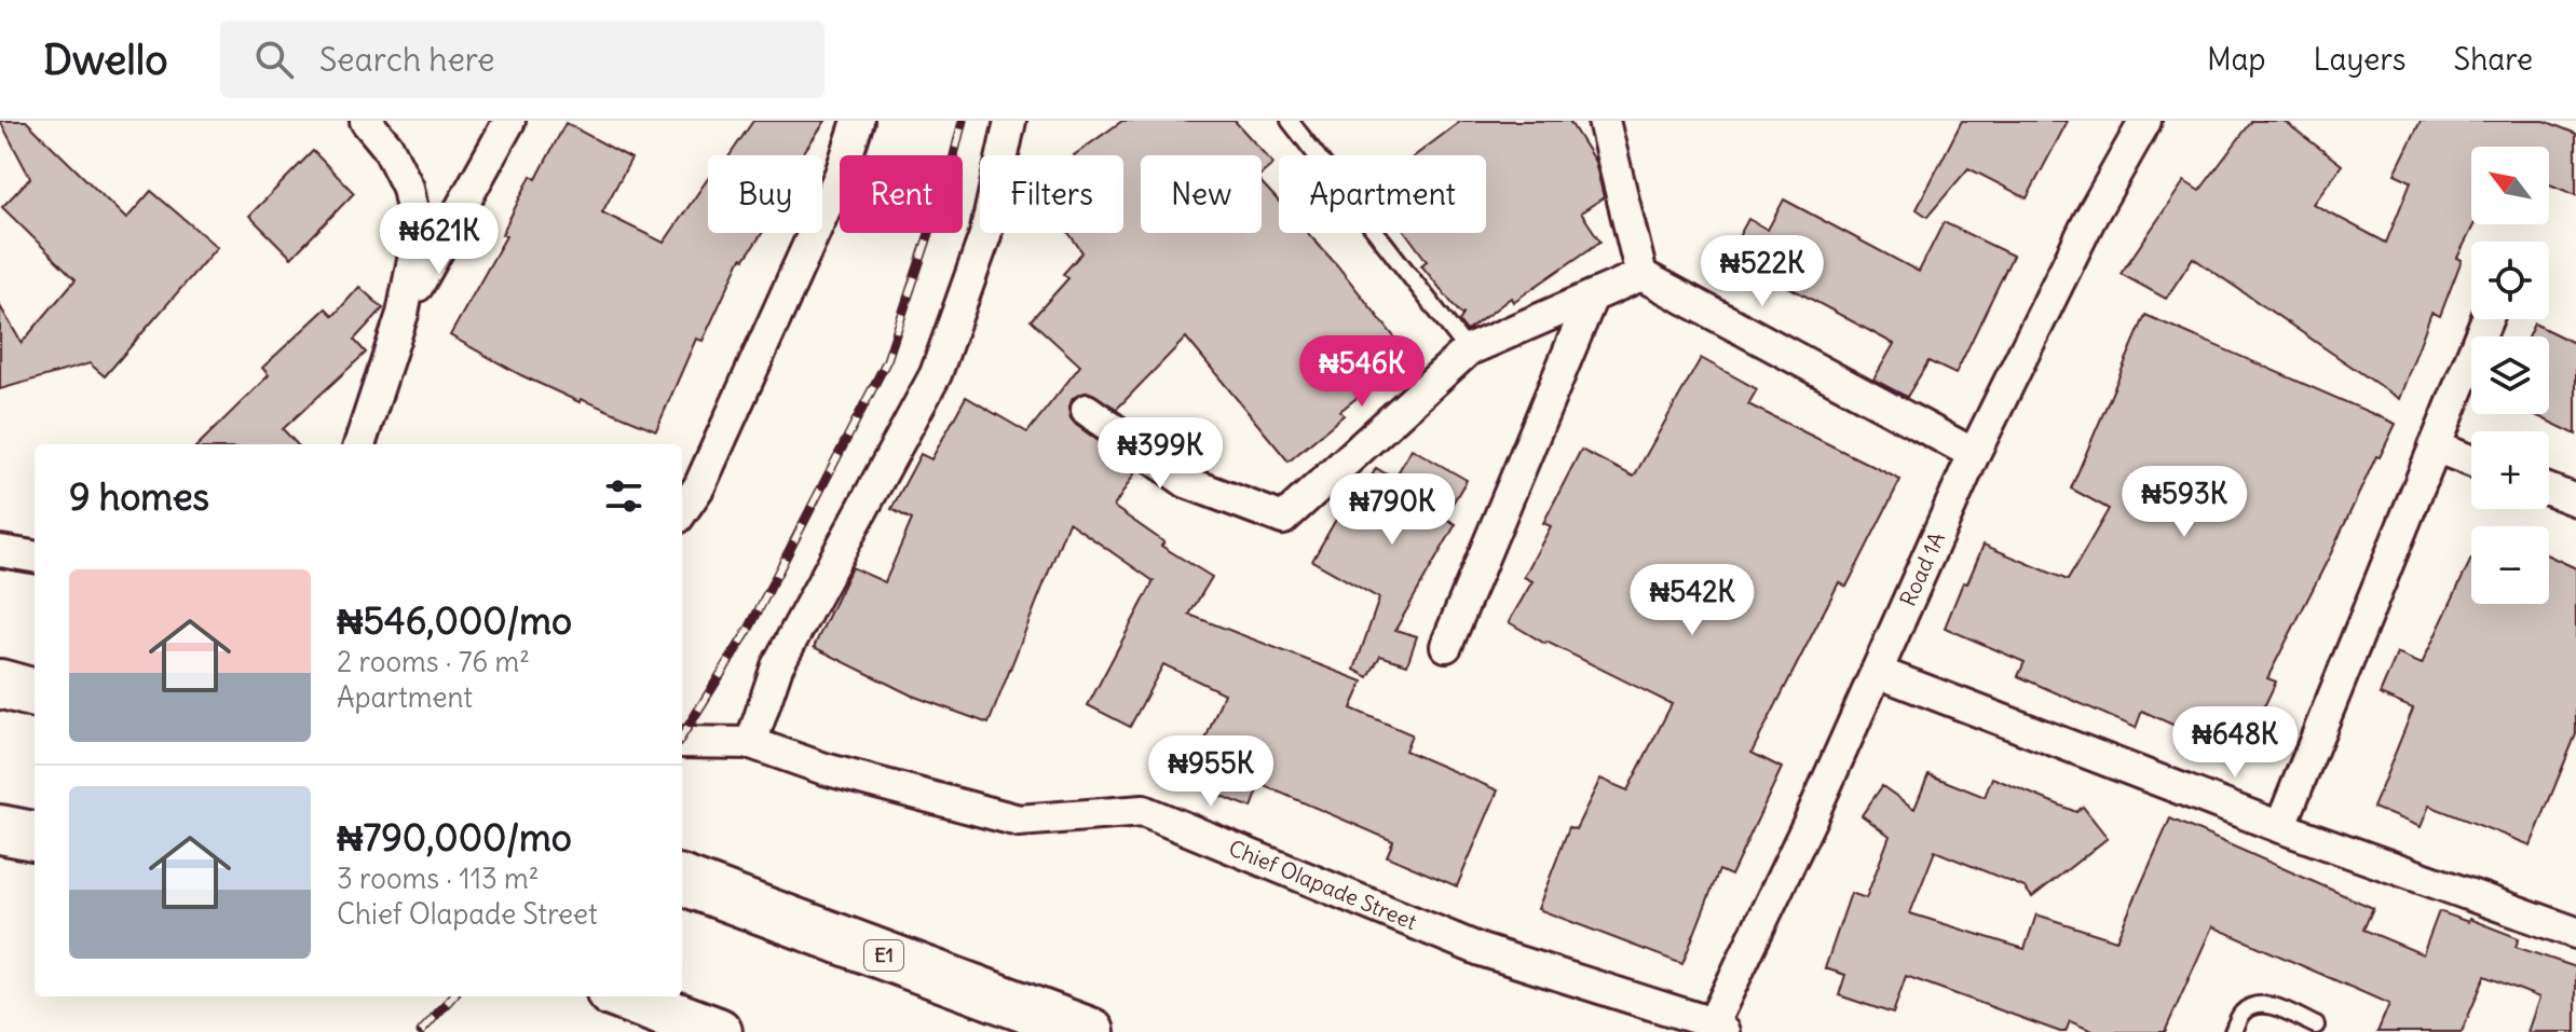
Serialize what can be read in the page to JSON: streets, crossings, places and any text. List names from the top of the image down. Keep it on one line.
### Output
{"streets":{"highway":["E1"],"street":["Road 1A","Chief Olapade Street"]},"crossings":[["Road 1A","Chief Olapade Street"]],"north":"top left","page":{"header":"Dwello","search":"Search here","nav":["Map","Layers","Share"],"map_buttons":["+","−"],"chip":["Buy","Rent","Filters","New","Apartment"],"price":["₦621K","₦522K","₦546K","₦399K","₦593K","₦790K","₦542K","₦648K","₦955K"],"heading":"9 homes","list":[{"name":"₦546,000/mo","note":"2 rooms · 76 m² · Apartment"},{"name":"₦790,000/mo","note":"3 rooms · 113 m² · Chief Olapade Street"}]}}
